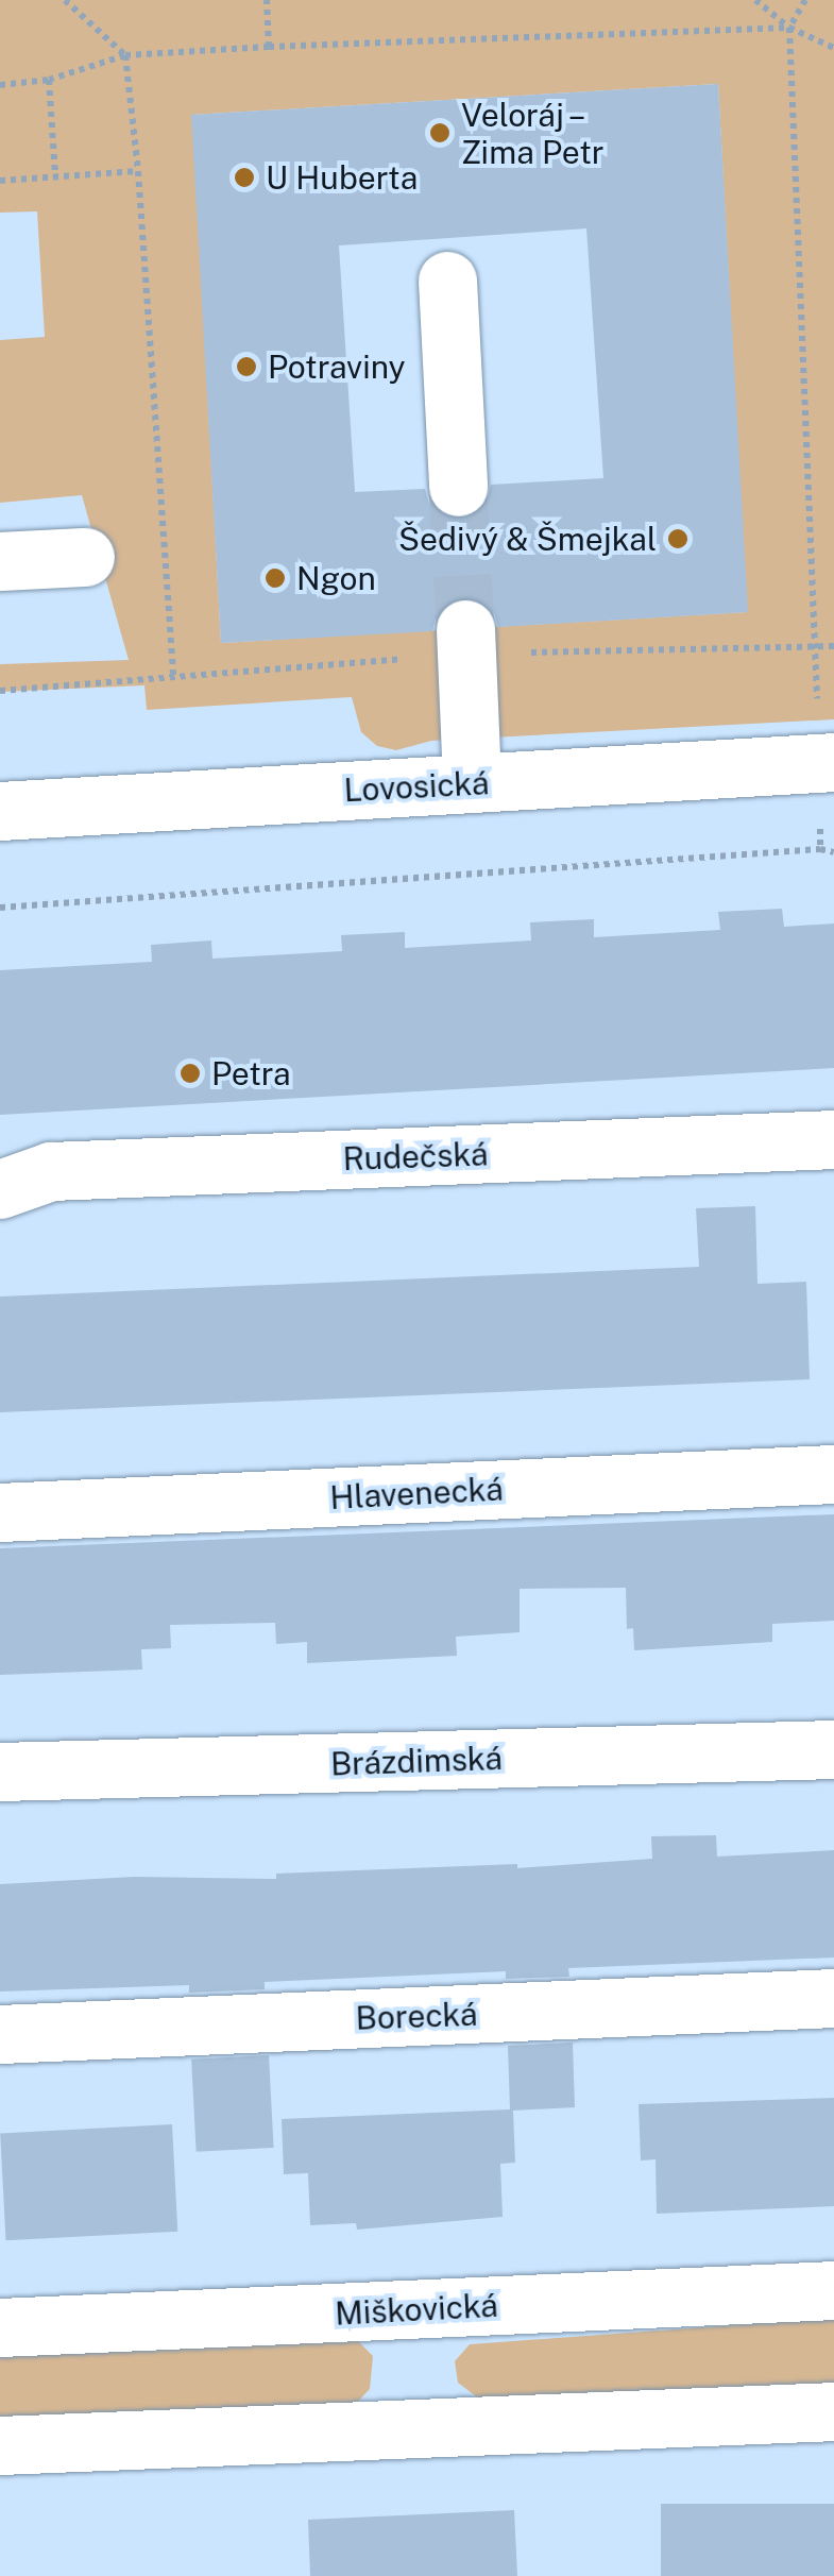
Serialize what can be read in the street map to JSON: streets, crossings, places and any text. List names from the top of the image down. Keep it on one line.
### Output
{"streets":{"street":["Lovosická","Rudečská","Hlavenecká","Brázdimská","Borecká","Miškovická"]},"places":["Veloráj – Zima Petr","U Huberta","Potraviny","Šedivý & Šmejkal","Ngon","Petra"]}
